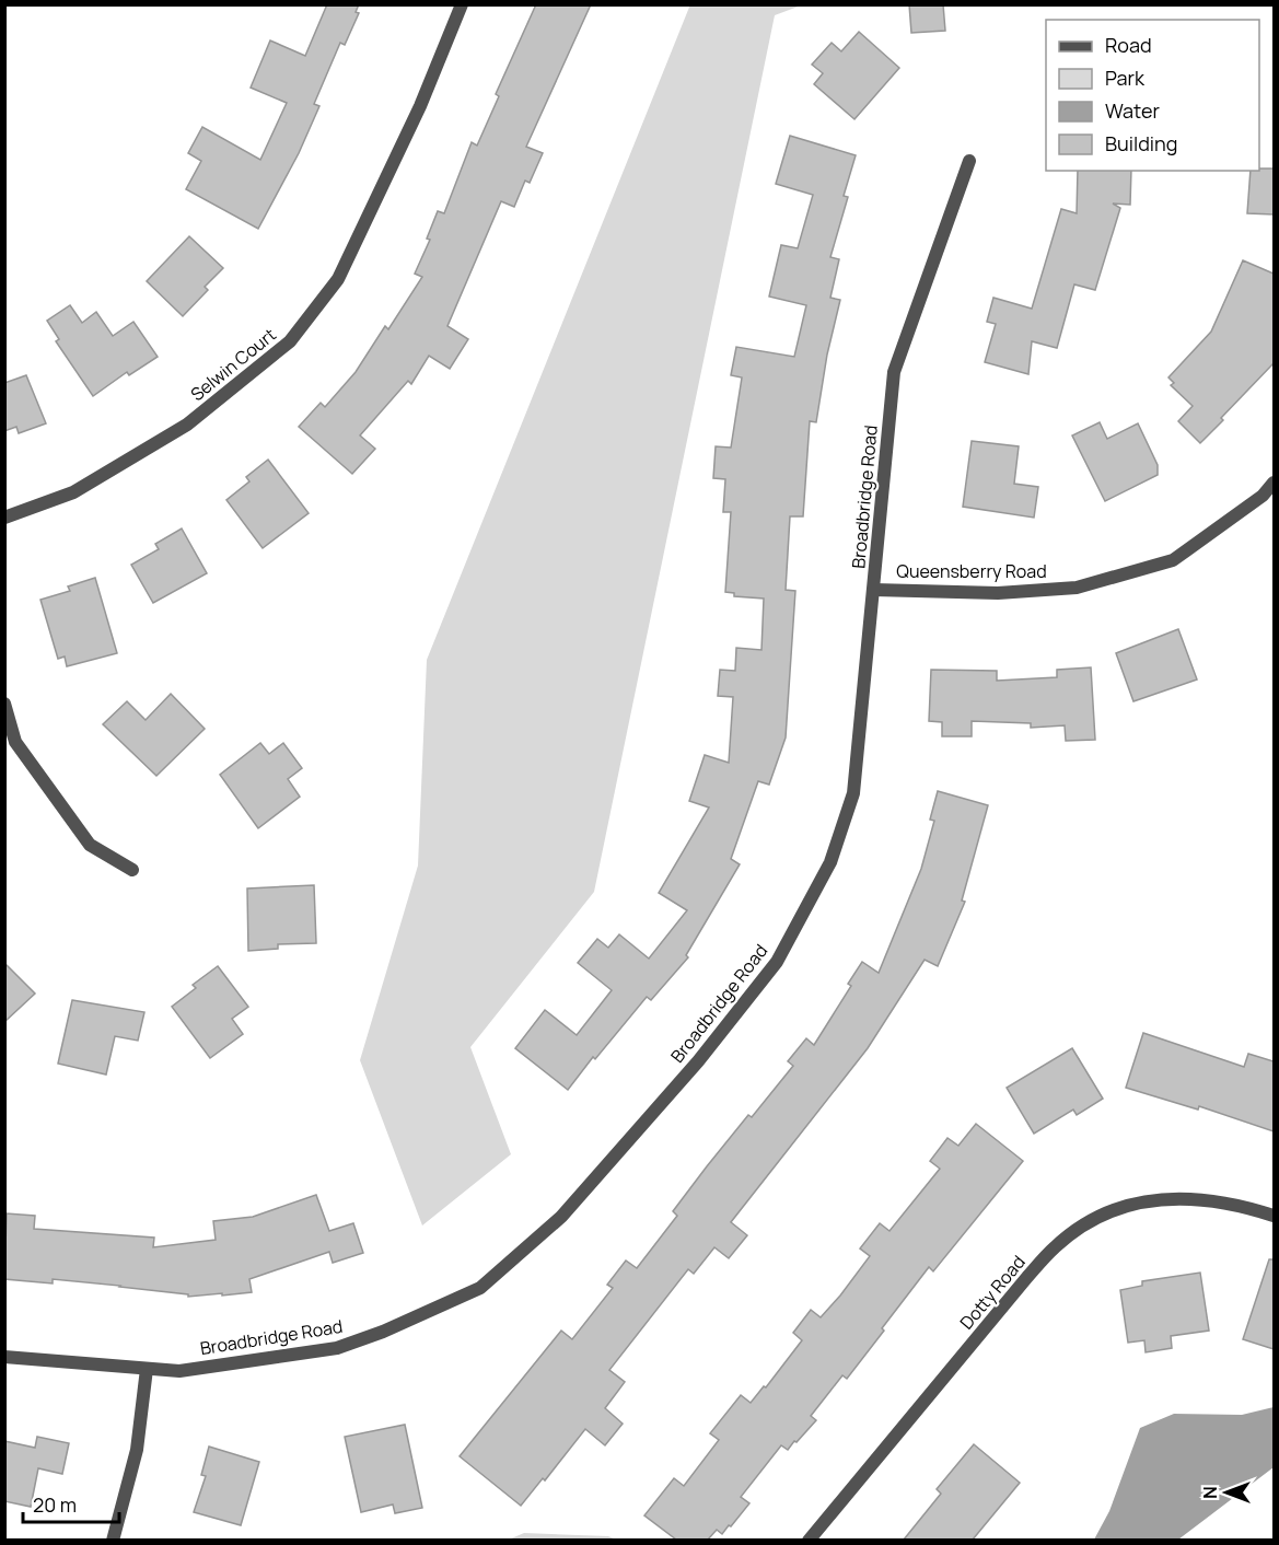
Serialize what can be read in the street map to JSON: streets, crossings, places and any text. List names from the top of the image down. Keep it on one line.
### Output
{"streets":{"street":["Selwin Court","Broadbridge Road","Queensberry Road","Dotty Road"]},"crossings":[["Broadbridge Road","Queensberry Road"]],"legend":["Road","Park","Water","Building"],"scale_bar":"20 m","north":"left"}
